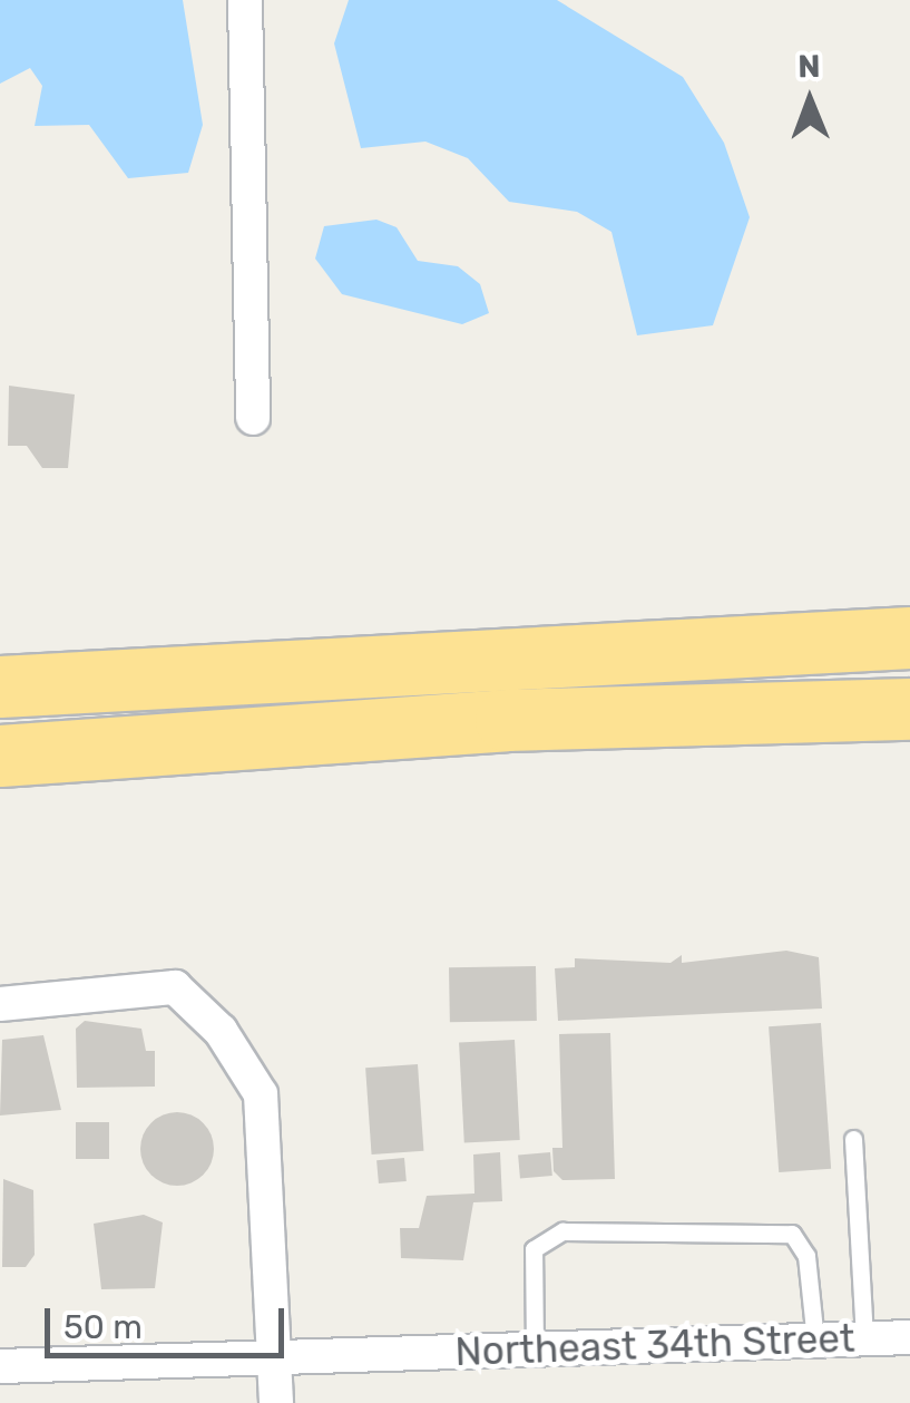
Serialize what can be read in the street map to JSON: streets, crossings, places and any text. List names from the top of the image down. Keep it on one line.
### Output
{"streets":{"street":["Northeast 34th Street"]},"scale_bar":"50 m","north":"top"}
